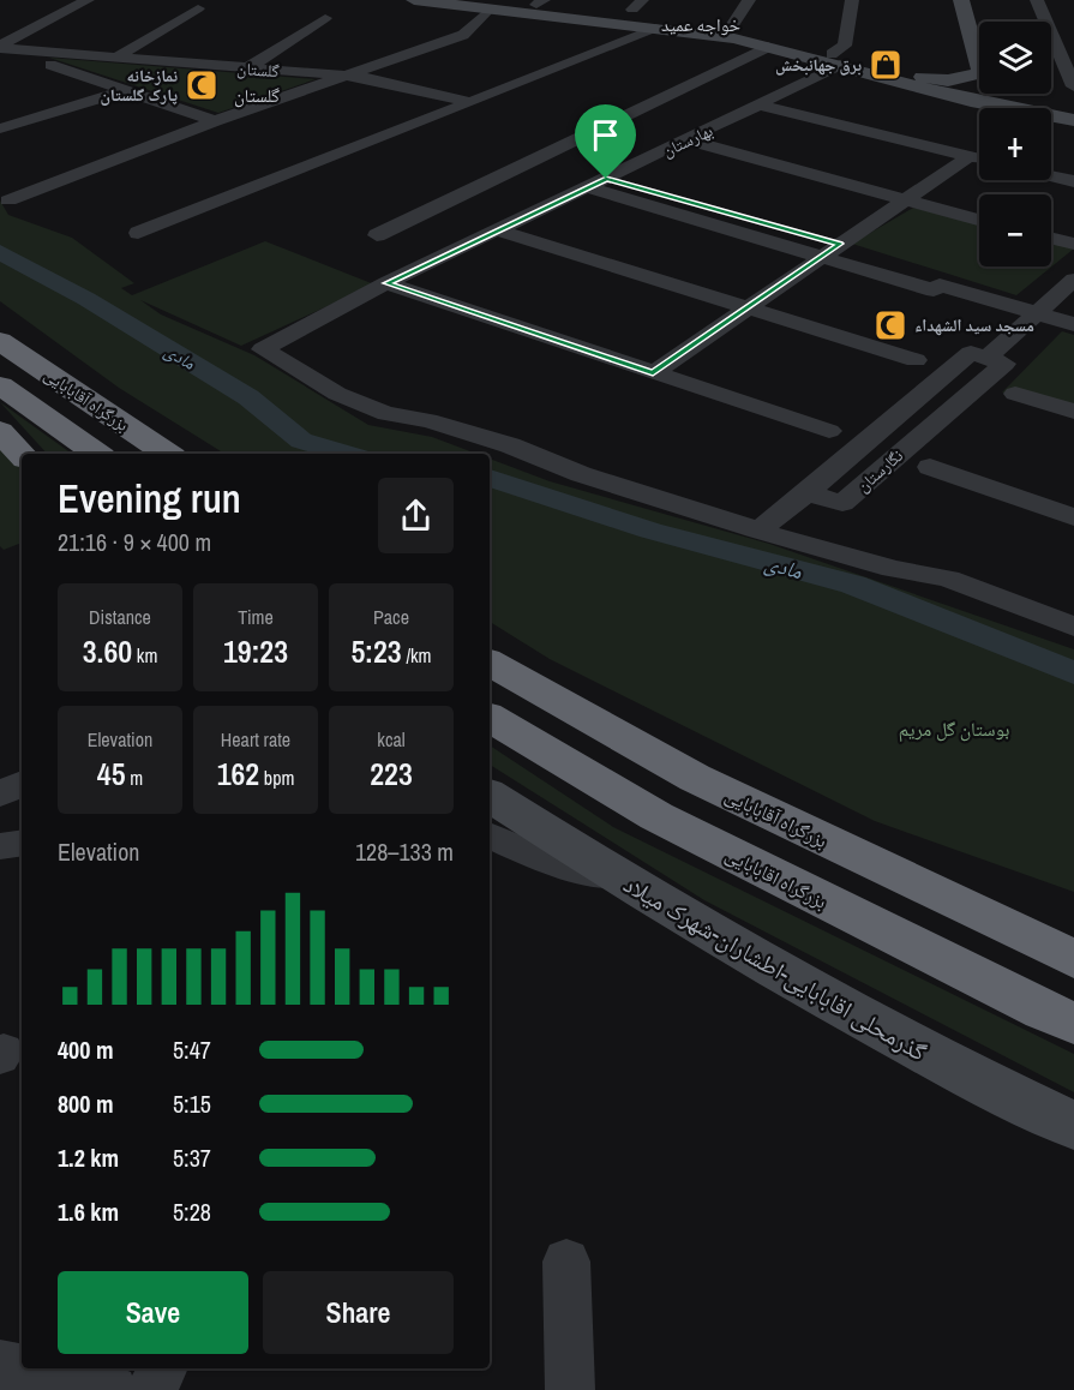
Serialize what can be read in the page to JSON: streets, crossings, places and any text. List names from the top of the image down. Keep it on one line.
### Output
{"streets":{"highway":["بزرگراه آقابابایی","بزرگراه اقابابایی"],"main road":["گذرمحلی اقابابایی-اطشاران-شهرک میلاد"],"street":["گلستان","بهارستان","نگارستان"]},"districts":["خواجه عمید","گلستان"],"water":["مادی"],"parks":["بوستان گل مریم"],"places":{"shop":["برق جهانبخش"],"mosque":["نمازخانه پارک گلستان","مسجد سید الشهداء"]},"page":{"map_buttons":["+","−"],"heading":["Evening run","21:16 · 9 × 400 m"],"stats":[["Distance","3.60 km"],["Time","19:23"],["Pace","5:23 /km"],["Elevation","45 m"],["Heart rate","162 bpm"],["kcal","223"]],"chart":["Elevation","128–133 m"],"list":[{"name":"400 m","note":"5:47"},{"name":"800 m","note":"5:15"},{"name":"1.2 km","note":"5:37"},{"name":"1.6 km","note":"5:28"}],"buttons":["Save","Share"]}}
